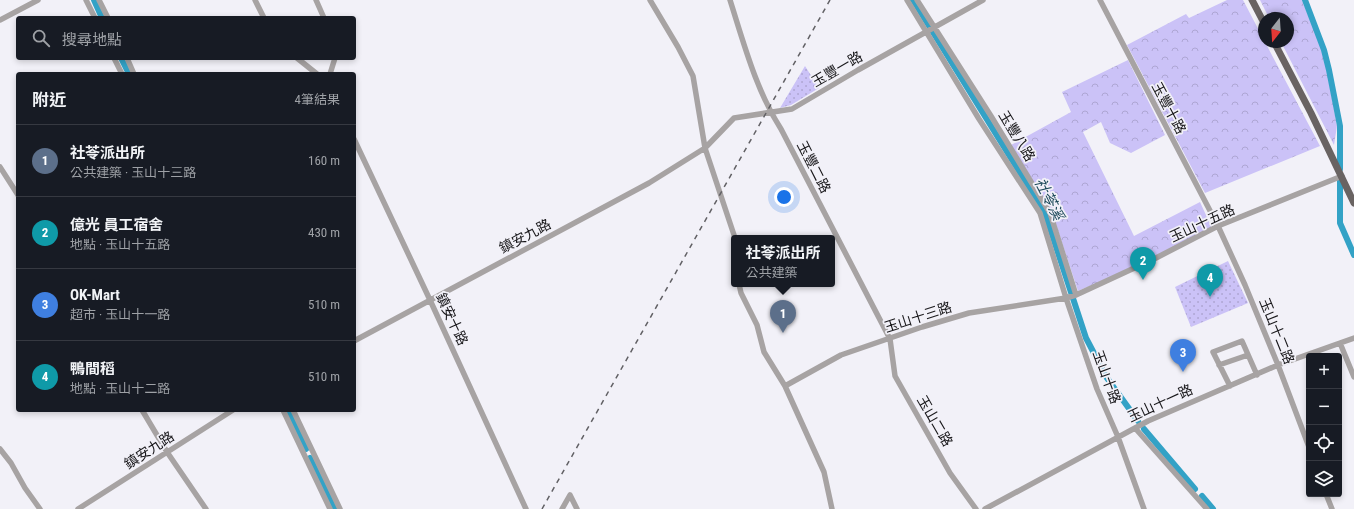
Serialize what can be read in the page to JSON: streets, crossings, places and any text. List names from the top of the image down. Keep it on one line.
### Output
{"streets":{"street":["玉豐一路","玉豐十路","玉豐八路","玉豐二路","玉山十五路","鎮安九路","玉山十三路","鎮安十路","玉山十二路","玉山十路","玉山十一路","玉山二路"]},"crossings":[["玉豐一路","玉豐八路"],["玉豐一路","玉豐二路"],["玉豐一路","鎮安九路"],["玉豐十路","玉山十五路"],["玉豐十路","玉山十二路"],["玉豐八路","玉山十五路"],["玉豐八路","玉山十三路"],["玉豐八路","玉山十路"],["玉豐二路","玉山十三路"],["玉豐二路","玉山二路"],["玉山十五路","玉山十三路"],["玉山十五路","玉山十二路"],["玉山十五路","玉山十路"],["鎮安九路","鎮安十路"],["玉山十三路","玉山十路"],["玉山十三路","玉山二路"],["玉山十二路","玉山十一路"],["玉山十路","玉山十一路"]],"water":["社苓溪"],"north":"bottom","page":{"search":"搜尋地點","heading":["附近","4筆結果"],"list":[{"mark":"1","name":"社苓派出所","note":"公共建築 · 玉山十三路","value":"160 m"},{"mark":"2","name":"億光 員工宿舍","note":"地點 · 玉山十五路","value":"430 m"},{"mark":"3","name":"OK-Mart","note":"超市 · 玉山十一路","value":"510 m"},{"mark":"4","name":"鴨間稻","note":"地點 · 玉山十二路","value":"510 m"}],"popup":["社苓派出所","公共建築"],"pins":["2","4","1","3"],"map_buttons":["+","−"]}}
